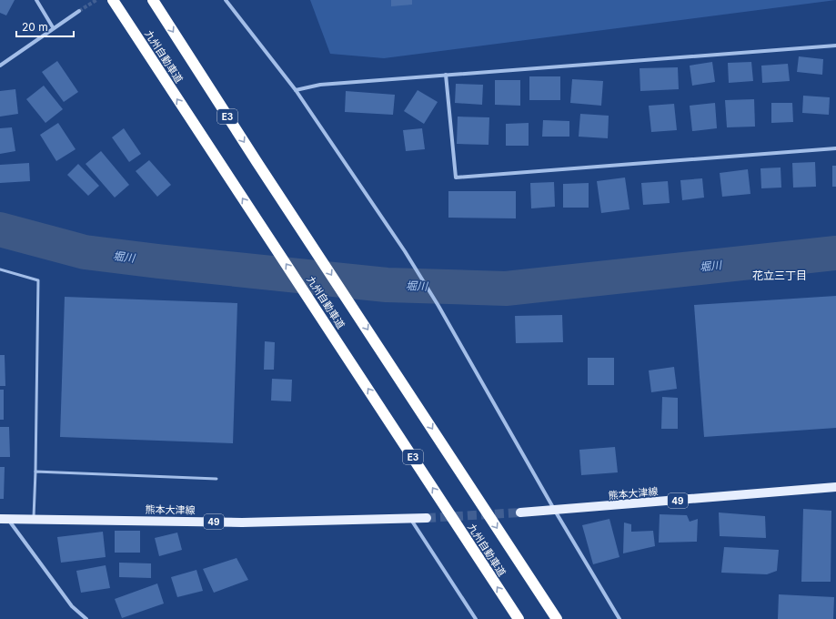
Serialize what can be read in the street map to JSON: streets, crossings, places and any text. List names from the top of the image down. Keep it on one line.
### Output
{"streets":{"highway":["九州自動車道","E3"],"main road":["熊本大津線","49"]},"districts":["花立三丁目"],"water":["堀川"],"scale_bar":"20 m"}
